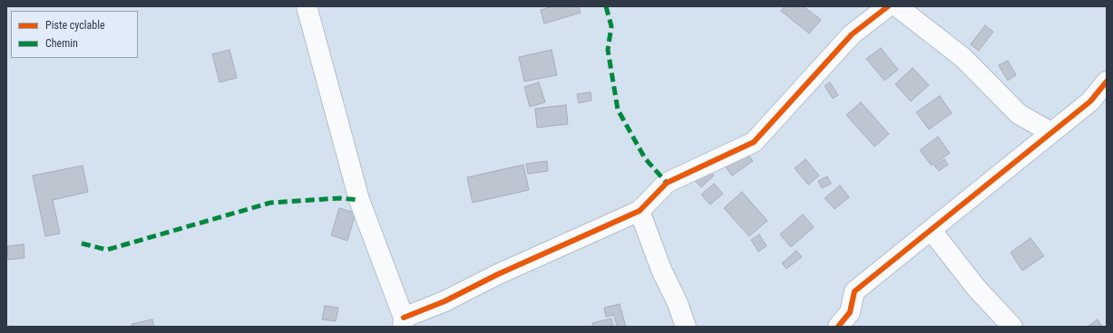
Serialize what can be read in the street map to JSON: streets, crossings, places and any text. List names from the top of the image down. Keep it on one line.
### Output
{"legend":["Piste cyclable","Chemin"]}
